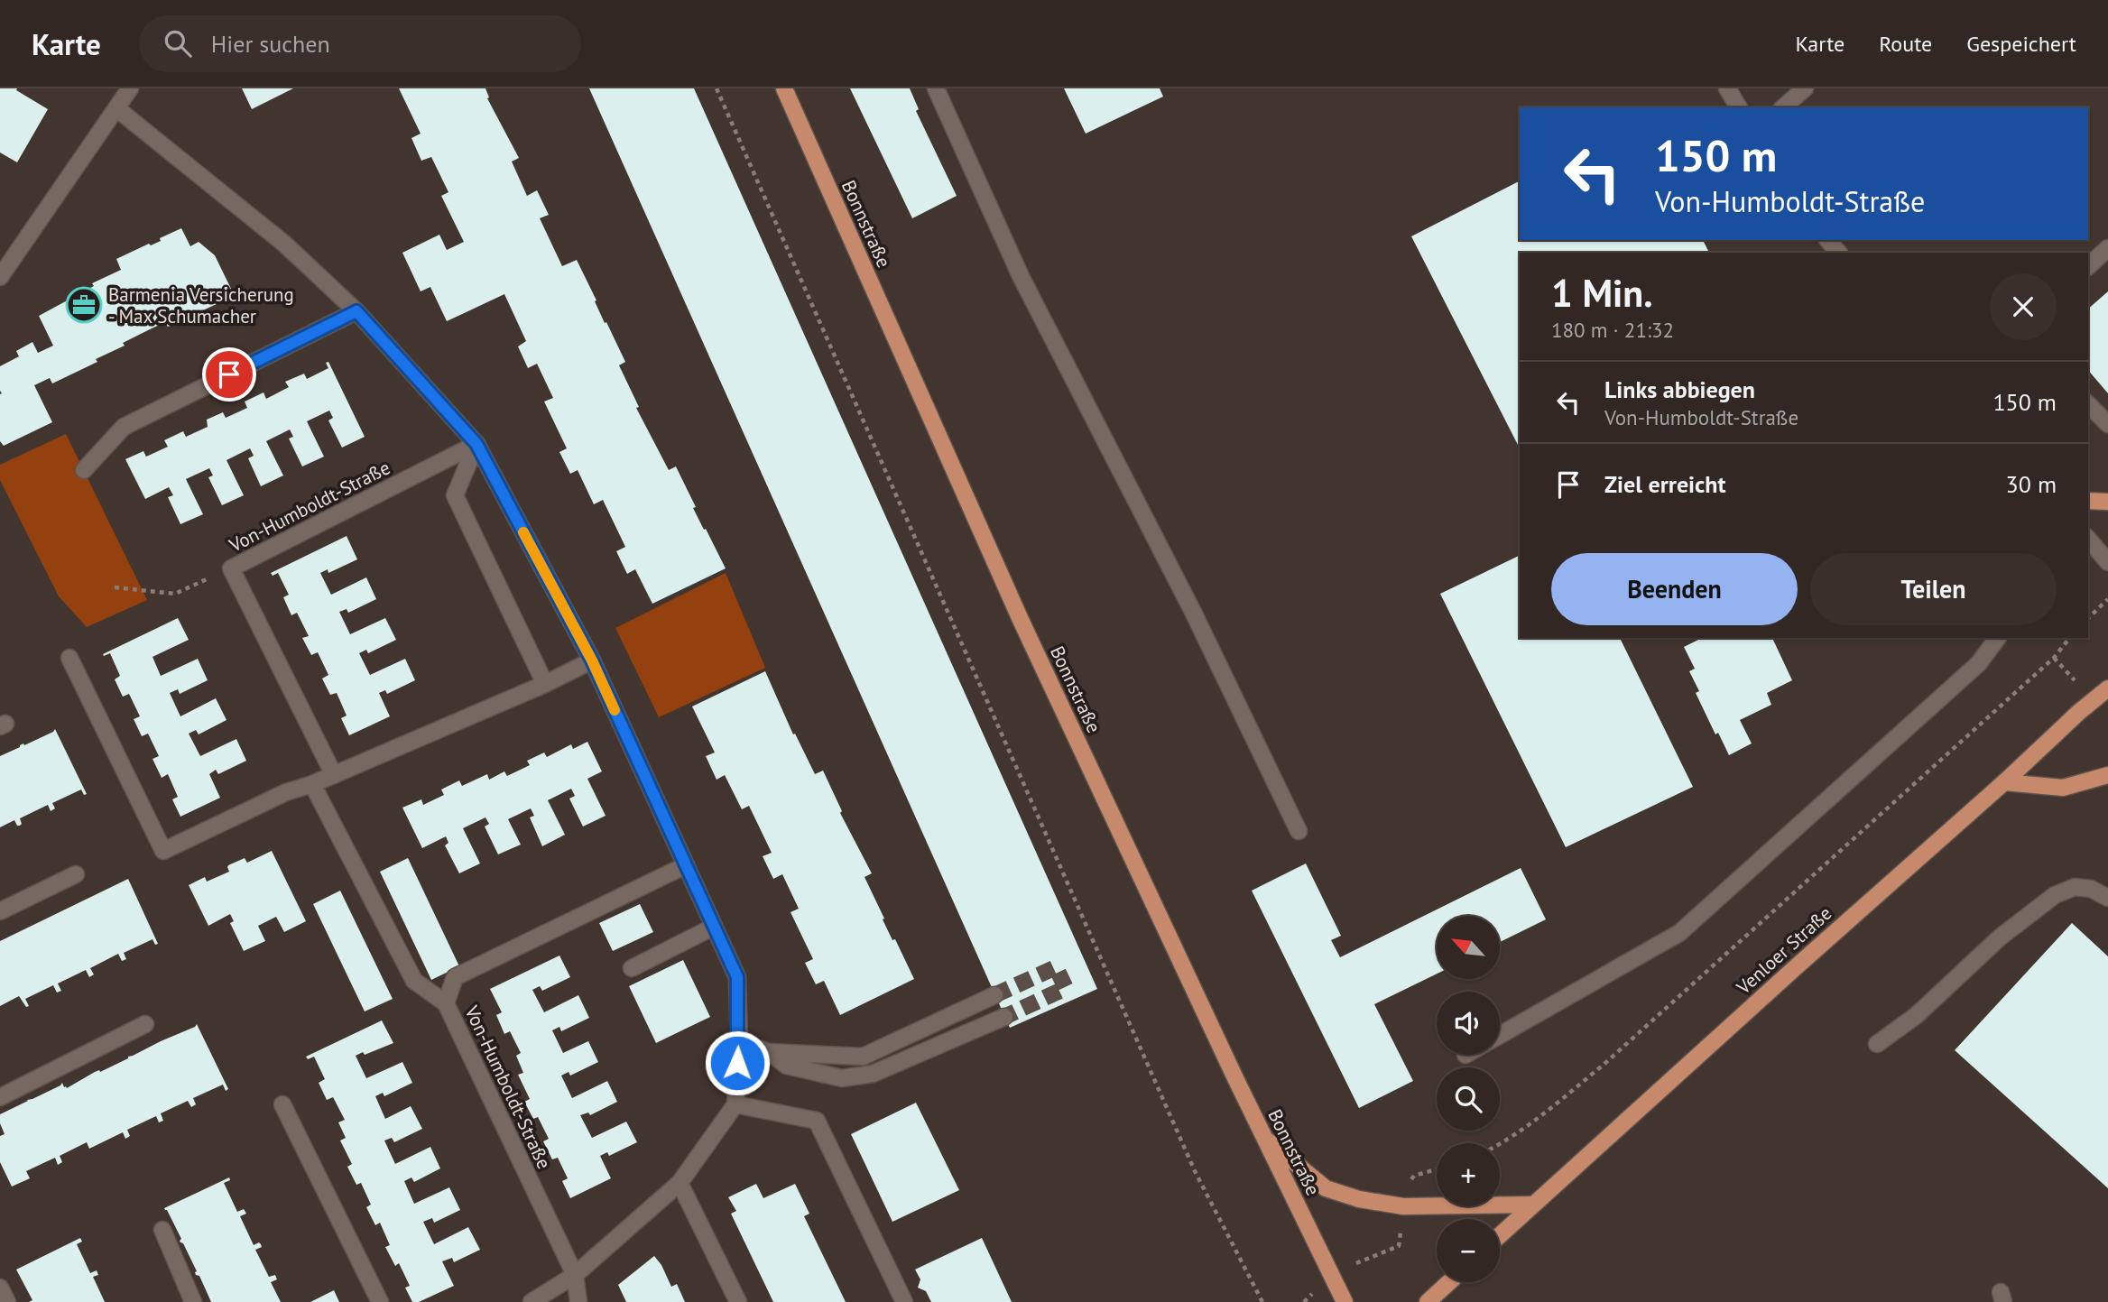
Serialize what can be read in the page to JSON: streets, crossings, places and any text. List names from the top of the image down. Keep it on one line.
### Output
{"streets":{"main road":["Bonnstraße","Venloer Straße"],"street":["Von-Humboldt-Straße"]},"places":{"office":["Barmenia Versicherung - Max Schumacher"]},"north":"top left","page":{"header":"Karte","search":"Hier suchen","nav":["Karte","Route","Gespeichert"],"turn":["150 m","Von-Humboldt-Straße"],"heading":["1 Min.","180 m · 21:32"],"list":[{"name":"Links abbiegen","note":"Von-Humboldt-Straße","value":"150 m"},{"name":"Ziel erreicht","value":"30 m"}],"buttons":["Beenden","Teilen"],"map_buttons":["+","−"]}}
